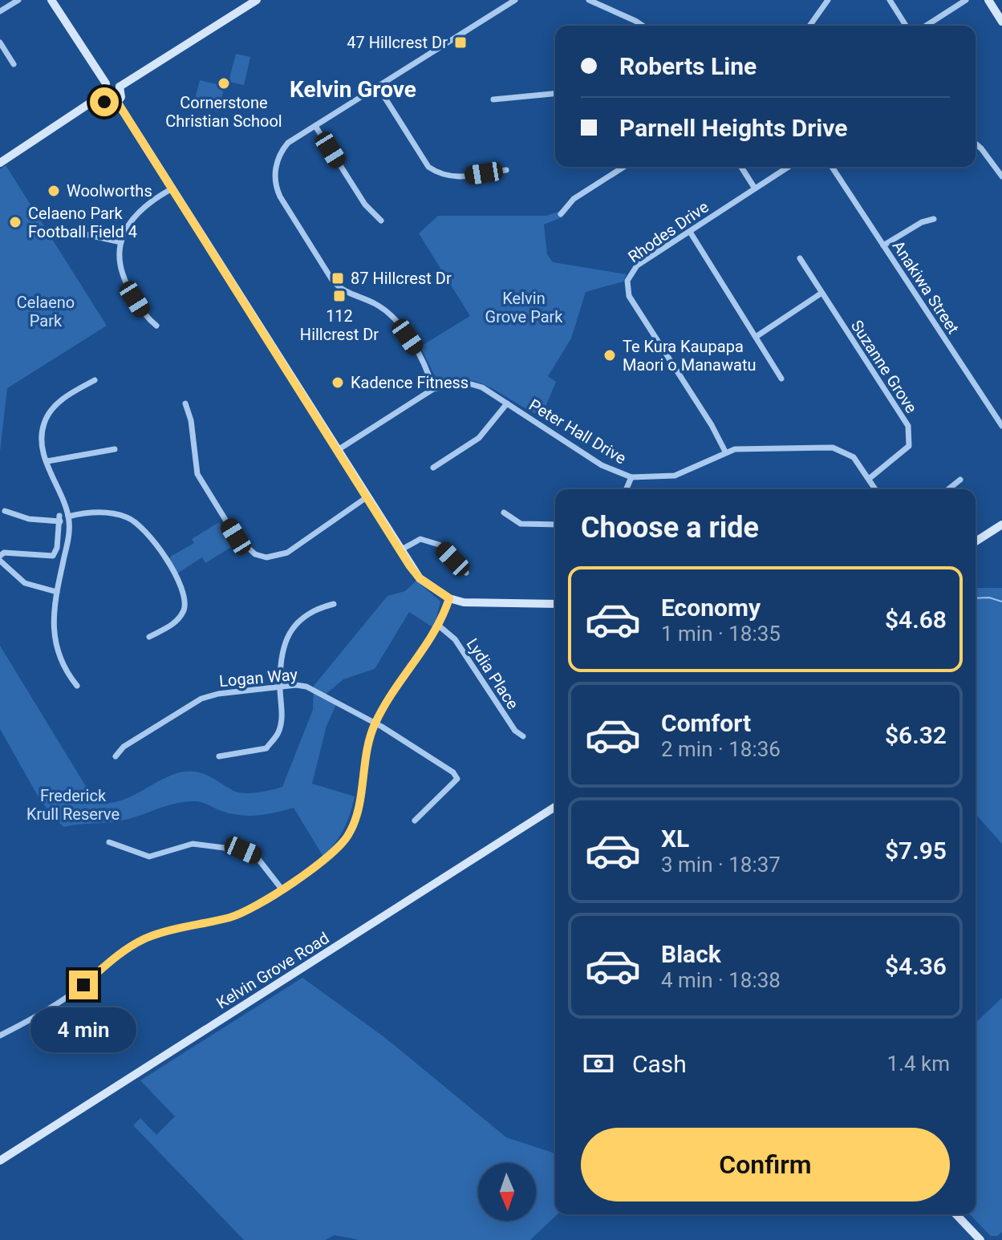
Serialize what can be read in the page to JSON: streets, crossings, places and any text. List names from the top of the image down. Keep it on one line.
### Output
{"streets":{"main road":["Kelvin Grove Road"],"street":["Rhodes Drive","Anakiwa Street","Suzanne Grove","Peter Hall Drive","Lydia Place","Logan Way"]},"crossings":[["Rhodes Drive","Peter Hall Drive"],["Suzanne Grove","Peter Hall Drive"]],"districts":["Kelvin Grove"],"parks":["Kelvin Grove Park","Celaeno Park","Frederick Krull Reserve"],"places":{"transit":["47 Hillcrest Dr","87 Hillcrest Dr","112 Hillcrest Dr"],"other":["Cornerstone Christian School","Woolworths","Celaeno Park Football Field 4","Te Kura Kaupapa Maori o Manawatu","Kadence Fitness"]},"north":"bottom","page":{"banner":["Roberts Line","Parnell Heights Drive"],"heading":"Choose a ride","list":[{"name":"Economy","note":"1 min · 18:35","value":"$4.68"},{"name":"Comfort","note":"2 min · 18:36","value":"$6.32"},{"name":"XL","note":"3 min · 18:37","value":"$7.95"},{"name":"Black","note":"4 min · 18:38","value":"$4.36"}],"bubble":"4 min","pay":["Cash","1.4 km"],"buttons":"Confirm"}}
